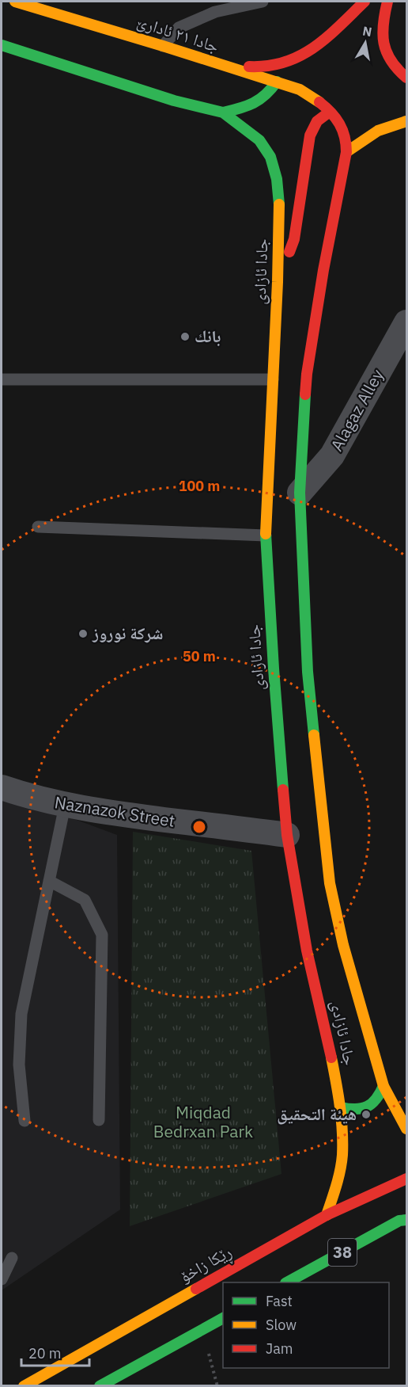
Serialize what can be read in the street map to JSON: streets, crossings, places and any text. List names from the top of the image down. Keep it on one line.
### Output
{"streets":{"main road":["جادا ٢١ ئادارێ","جادا ئازادی","38","ڕێکا زاخۆ"],"street":["Alagaz Alley","Naznazok Street"]},"crossings":[["جادا ٢١ ئادارێ","جادا ئازادی"],["جادا ئازادی","Alagaz Alley"],["جادا ئازادی","Naznazok Street"],["جادا ئازادی","ڕێکا زاخۆ"]],"parks":["Miqdad Bedrxan Park"],"places":["بانك","شركة نوروز","هيئة التحقيق"],"legend":["Fast","Slow","Jam"],"scale_bar":"20 m","north":"top","rings":["100 m","50 m"]}
